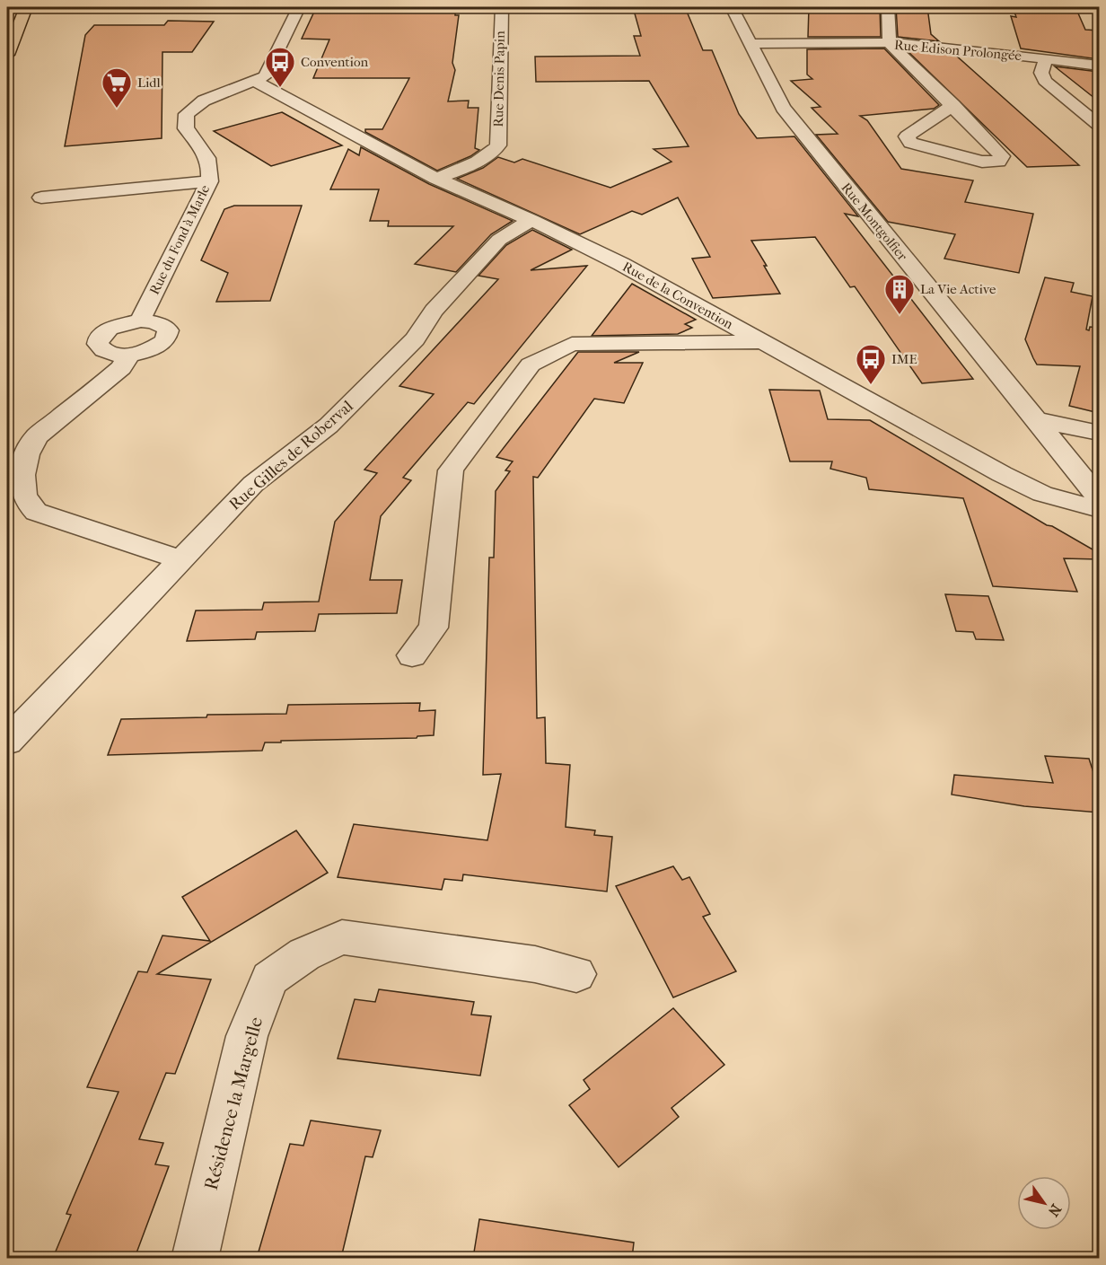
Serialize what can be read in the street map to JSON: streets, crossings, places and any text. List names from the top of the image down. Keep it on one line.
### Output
{"streets":{"street":["Rue Edison Prolongée","Rue Denis Papin","Rue Montgolfier","Rue du Fond à Marle","Rue de la Convention","Rue Gilles de Roberval","Résidence la Margelle"]},"crossings":[["Rue Edison Prolongée","Rue Montgolfier"],["Rue Denis Papin","Rue de la Convention"],["Rue du Fond à Marle","Rue de la Convention"],["Rue de la Convention","Rue Gilles de Roberval"]],"places":{"bus stop":["Convention","IME"],"supermarket":["Lidl"],"building":["La Vie Active"]},"north":"bottom right"}
